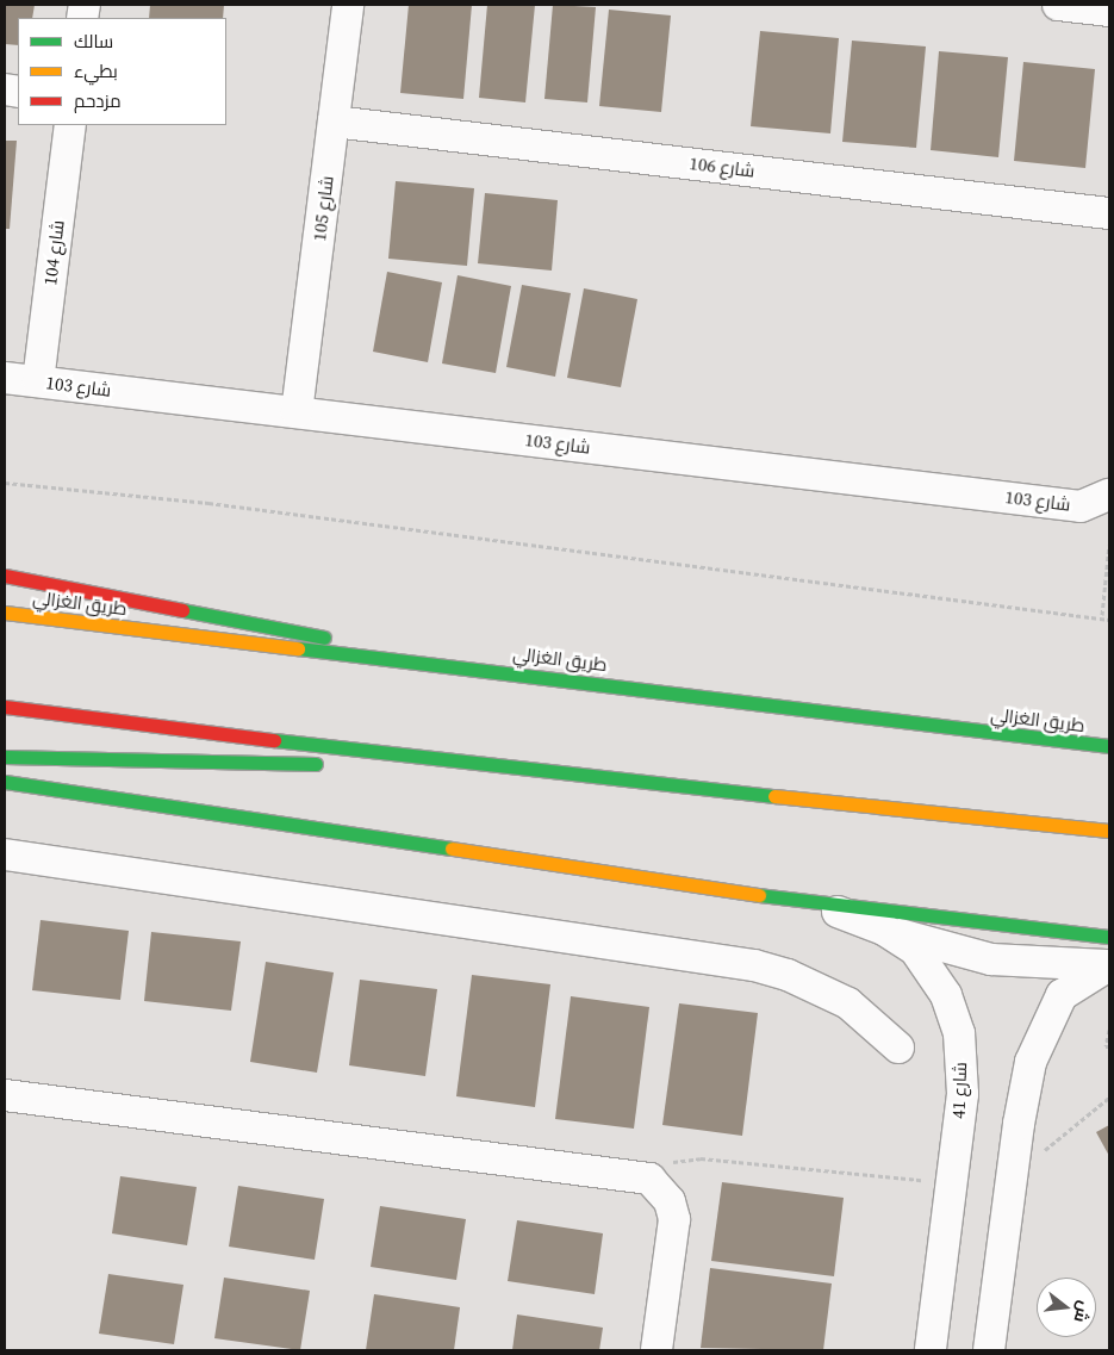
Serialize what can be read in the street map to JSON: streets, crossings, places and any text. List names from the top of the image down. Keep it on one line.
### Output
{"streets":{"main road":["طريق الغزالي"],"street":["شارع 106","شارع 105","شارع 104","شارع 103","شارع 41"]},"crossings":[["شارع 106","شارع 105"],["شارع 105","شارع 103"],["شارع 104","شارع 103"]],"legend":["سالك","بطيء","مزدحم"],"north":"right"}
